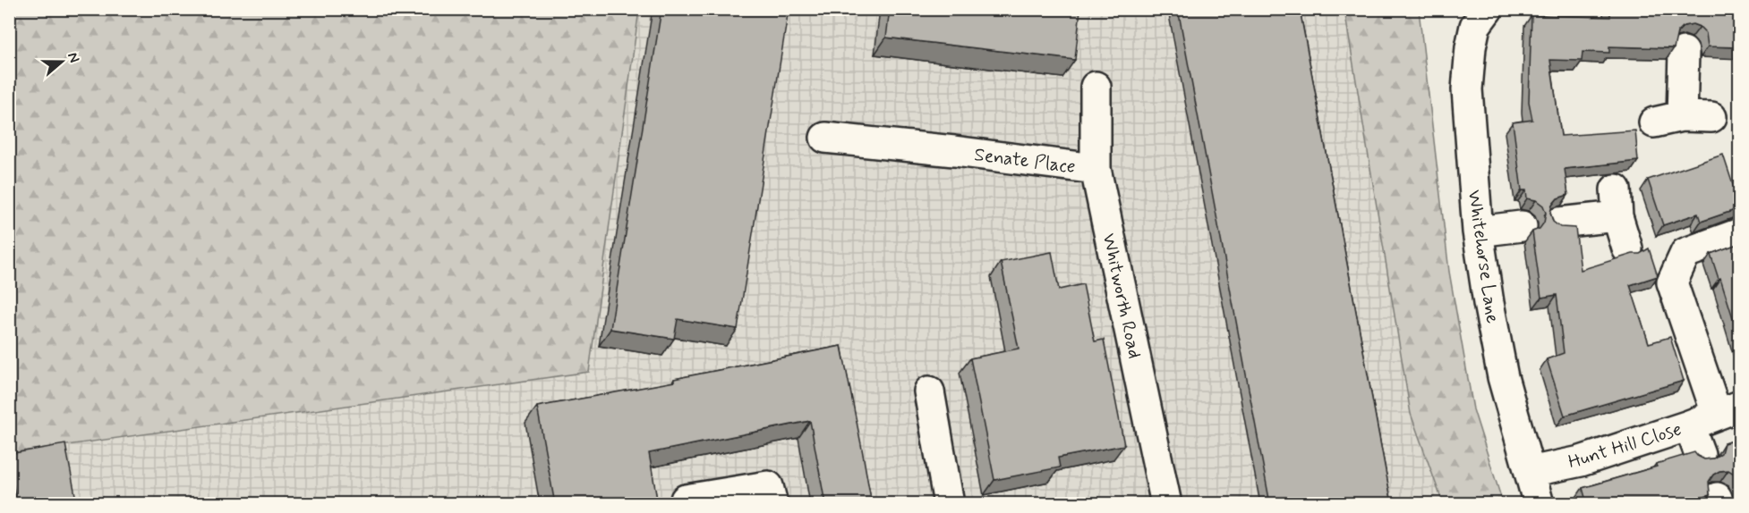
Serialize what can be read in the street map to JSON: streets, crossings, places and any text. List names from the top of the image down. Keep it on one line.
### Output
{"streets":{"street":["Senate Place","Whitehorse Lane","Whitworth Road","Hunt Hill Close"]},"crossings":[["Senate Place","Whitworth Road"],["Whitehorse Lane","Hunt Hill Close"]],"north":"right"}
